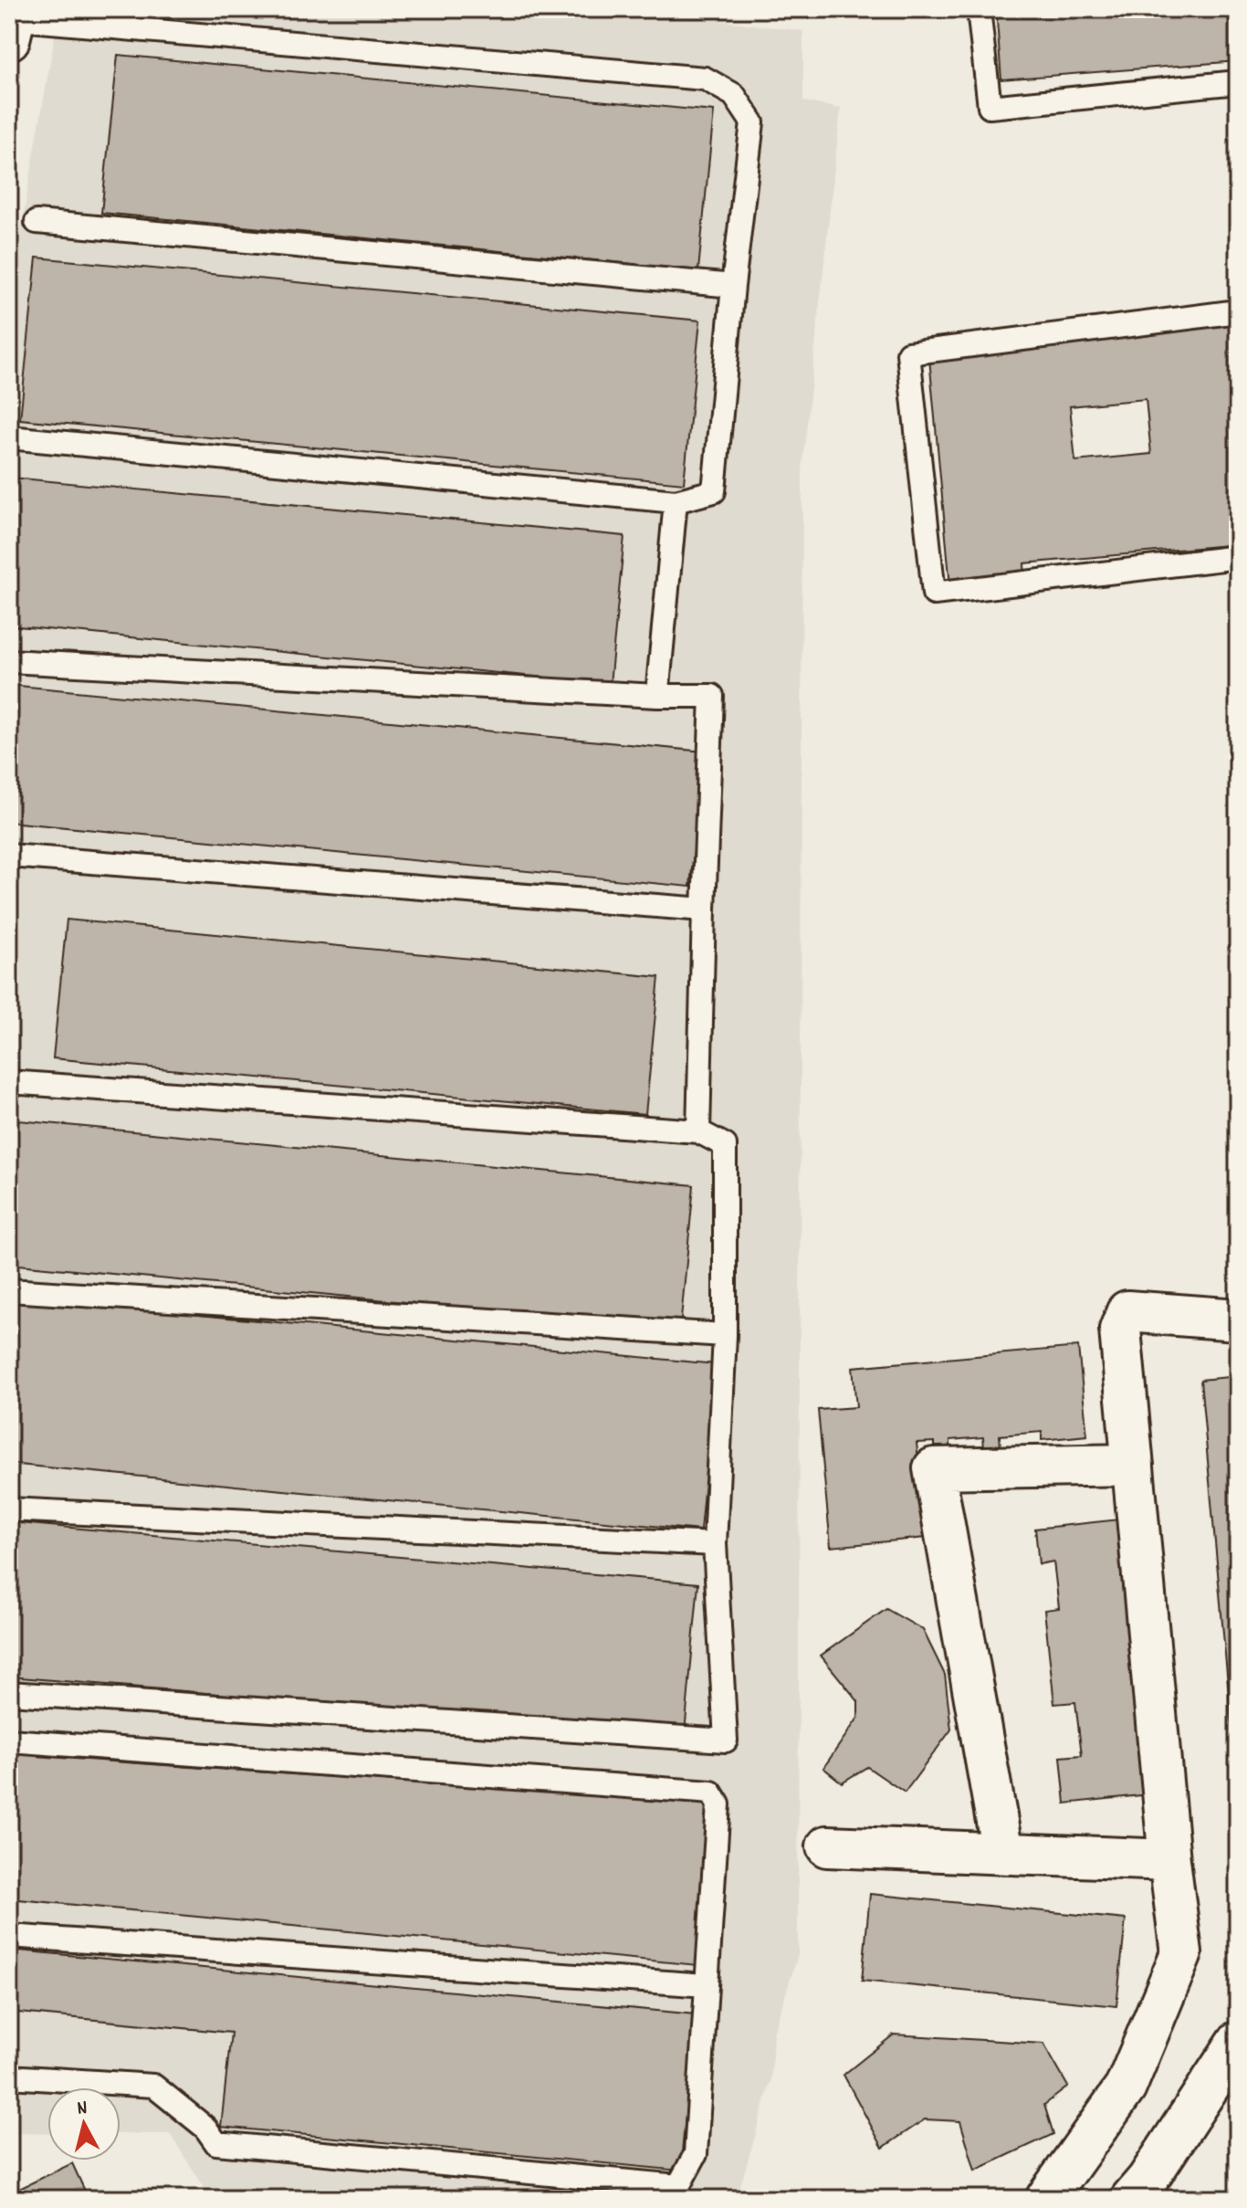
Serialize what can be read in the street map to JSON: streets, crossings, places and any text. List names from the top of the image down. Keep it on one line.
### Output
{"north":"top"}
